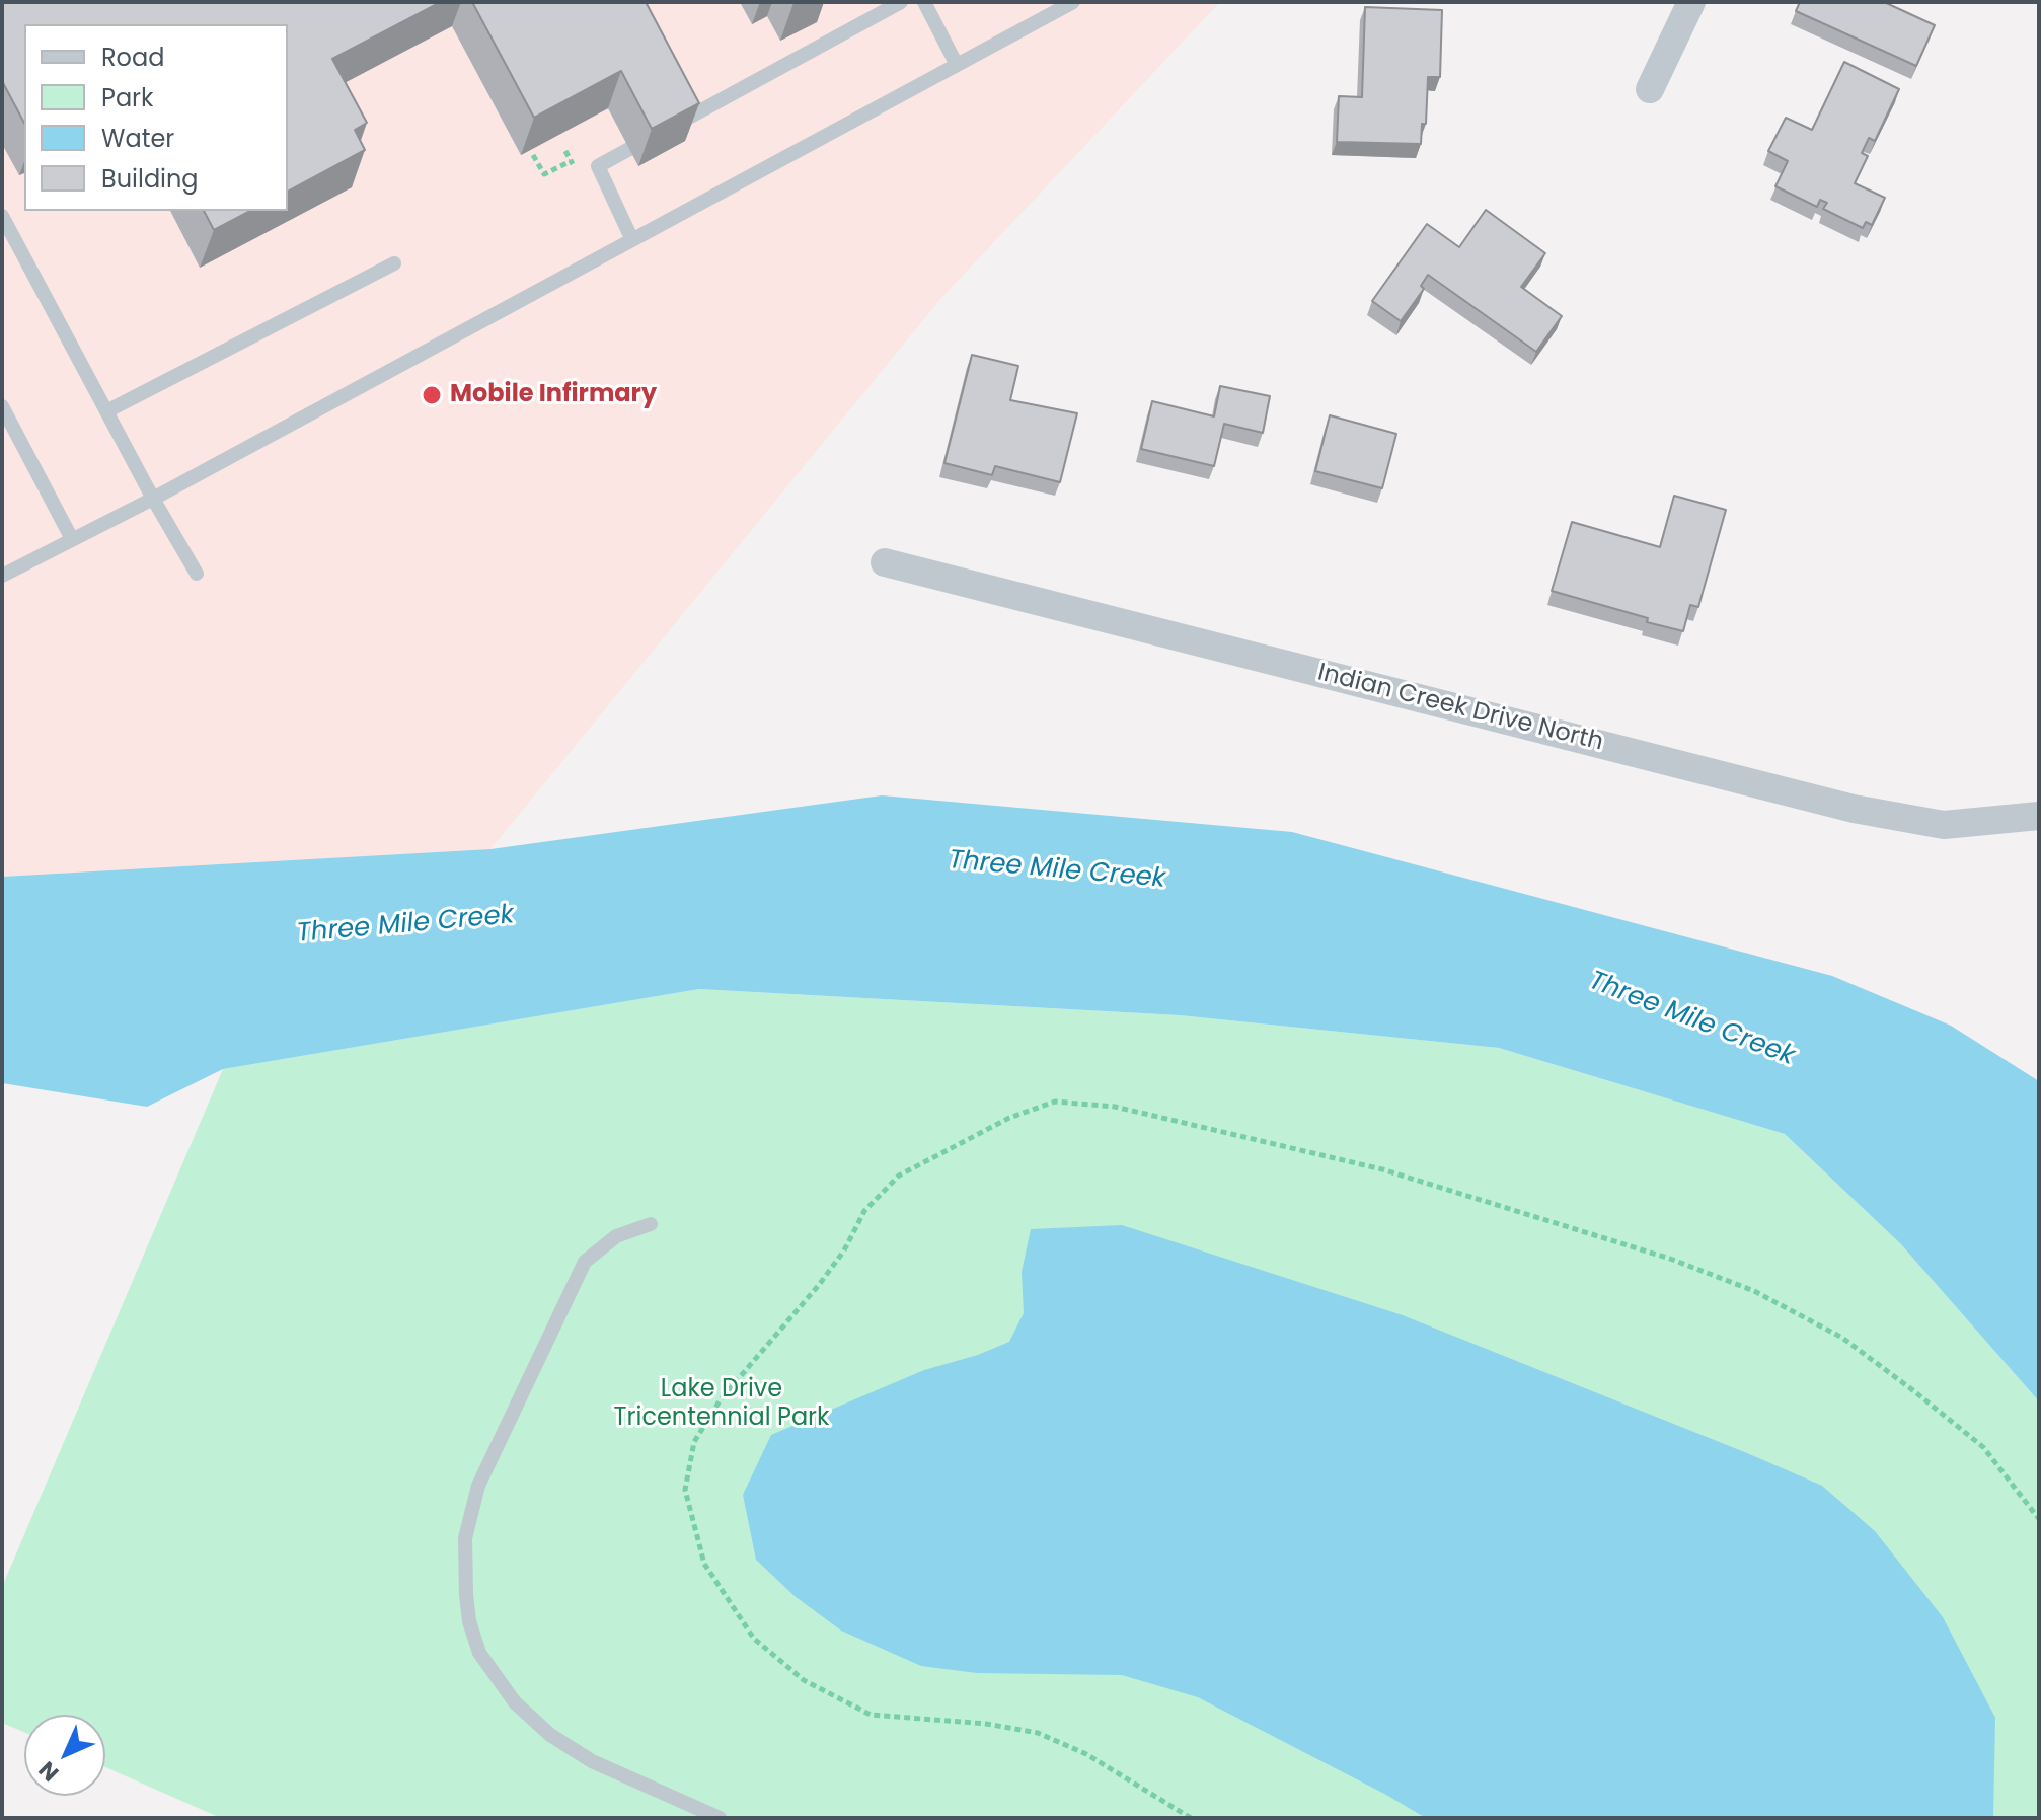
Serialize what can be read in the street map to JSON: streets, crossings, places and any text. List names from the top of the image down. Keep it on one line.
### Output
{"streets":{"street":["Indian Creek Drive North"]},"water":["Three Mile Creek"],"parks":["Lake Drive Tricentennial Park"],"places":["Mobile Infirmary"],"legend":["Road","Park","Water","Building"],"north":"bottom left"}
